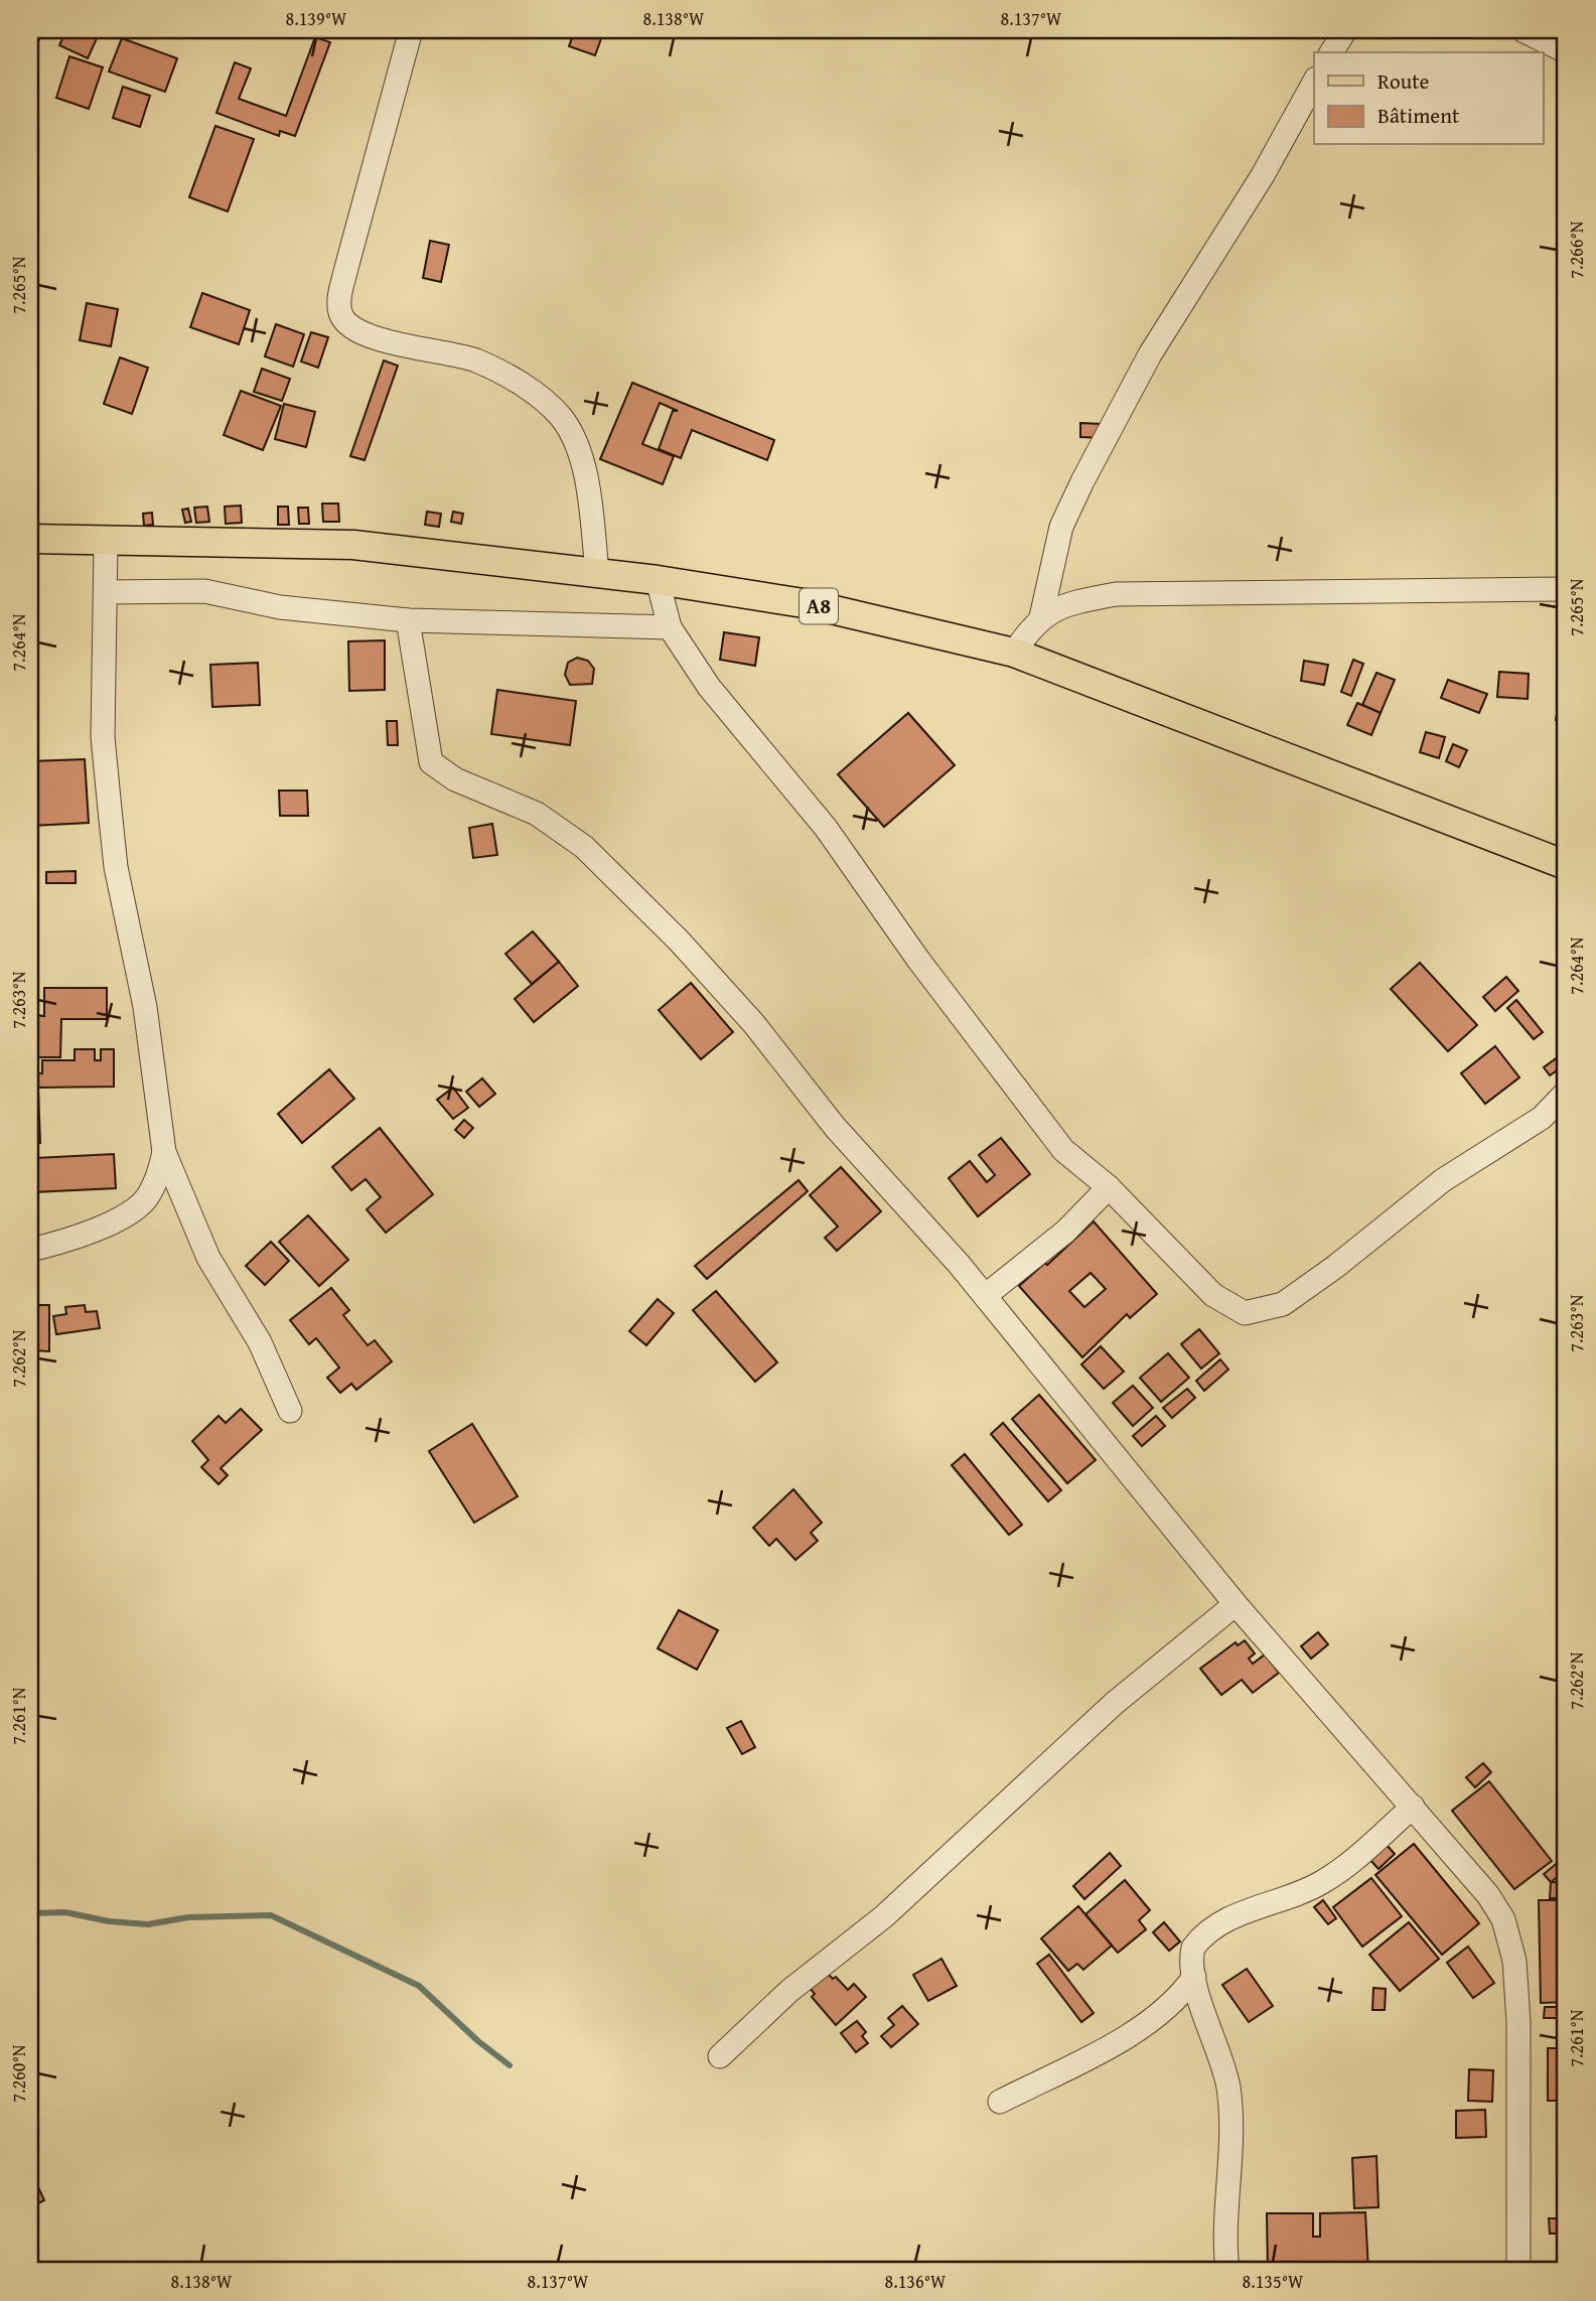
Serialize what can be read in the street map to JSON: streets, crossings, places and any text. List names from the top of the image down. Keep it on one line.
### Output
{"streets":{"main road":["A8"]},"legend":["Route","Bâtiment"],"coordinates":["8.139°W","8.138°W","8.137°W","7.266°N","7.265°N","7.264°N","7.263°N","7.262°N","7.261°N","7.260°N","8.136°W","8.135°W"]}
